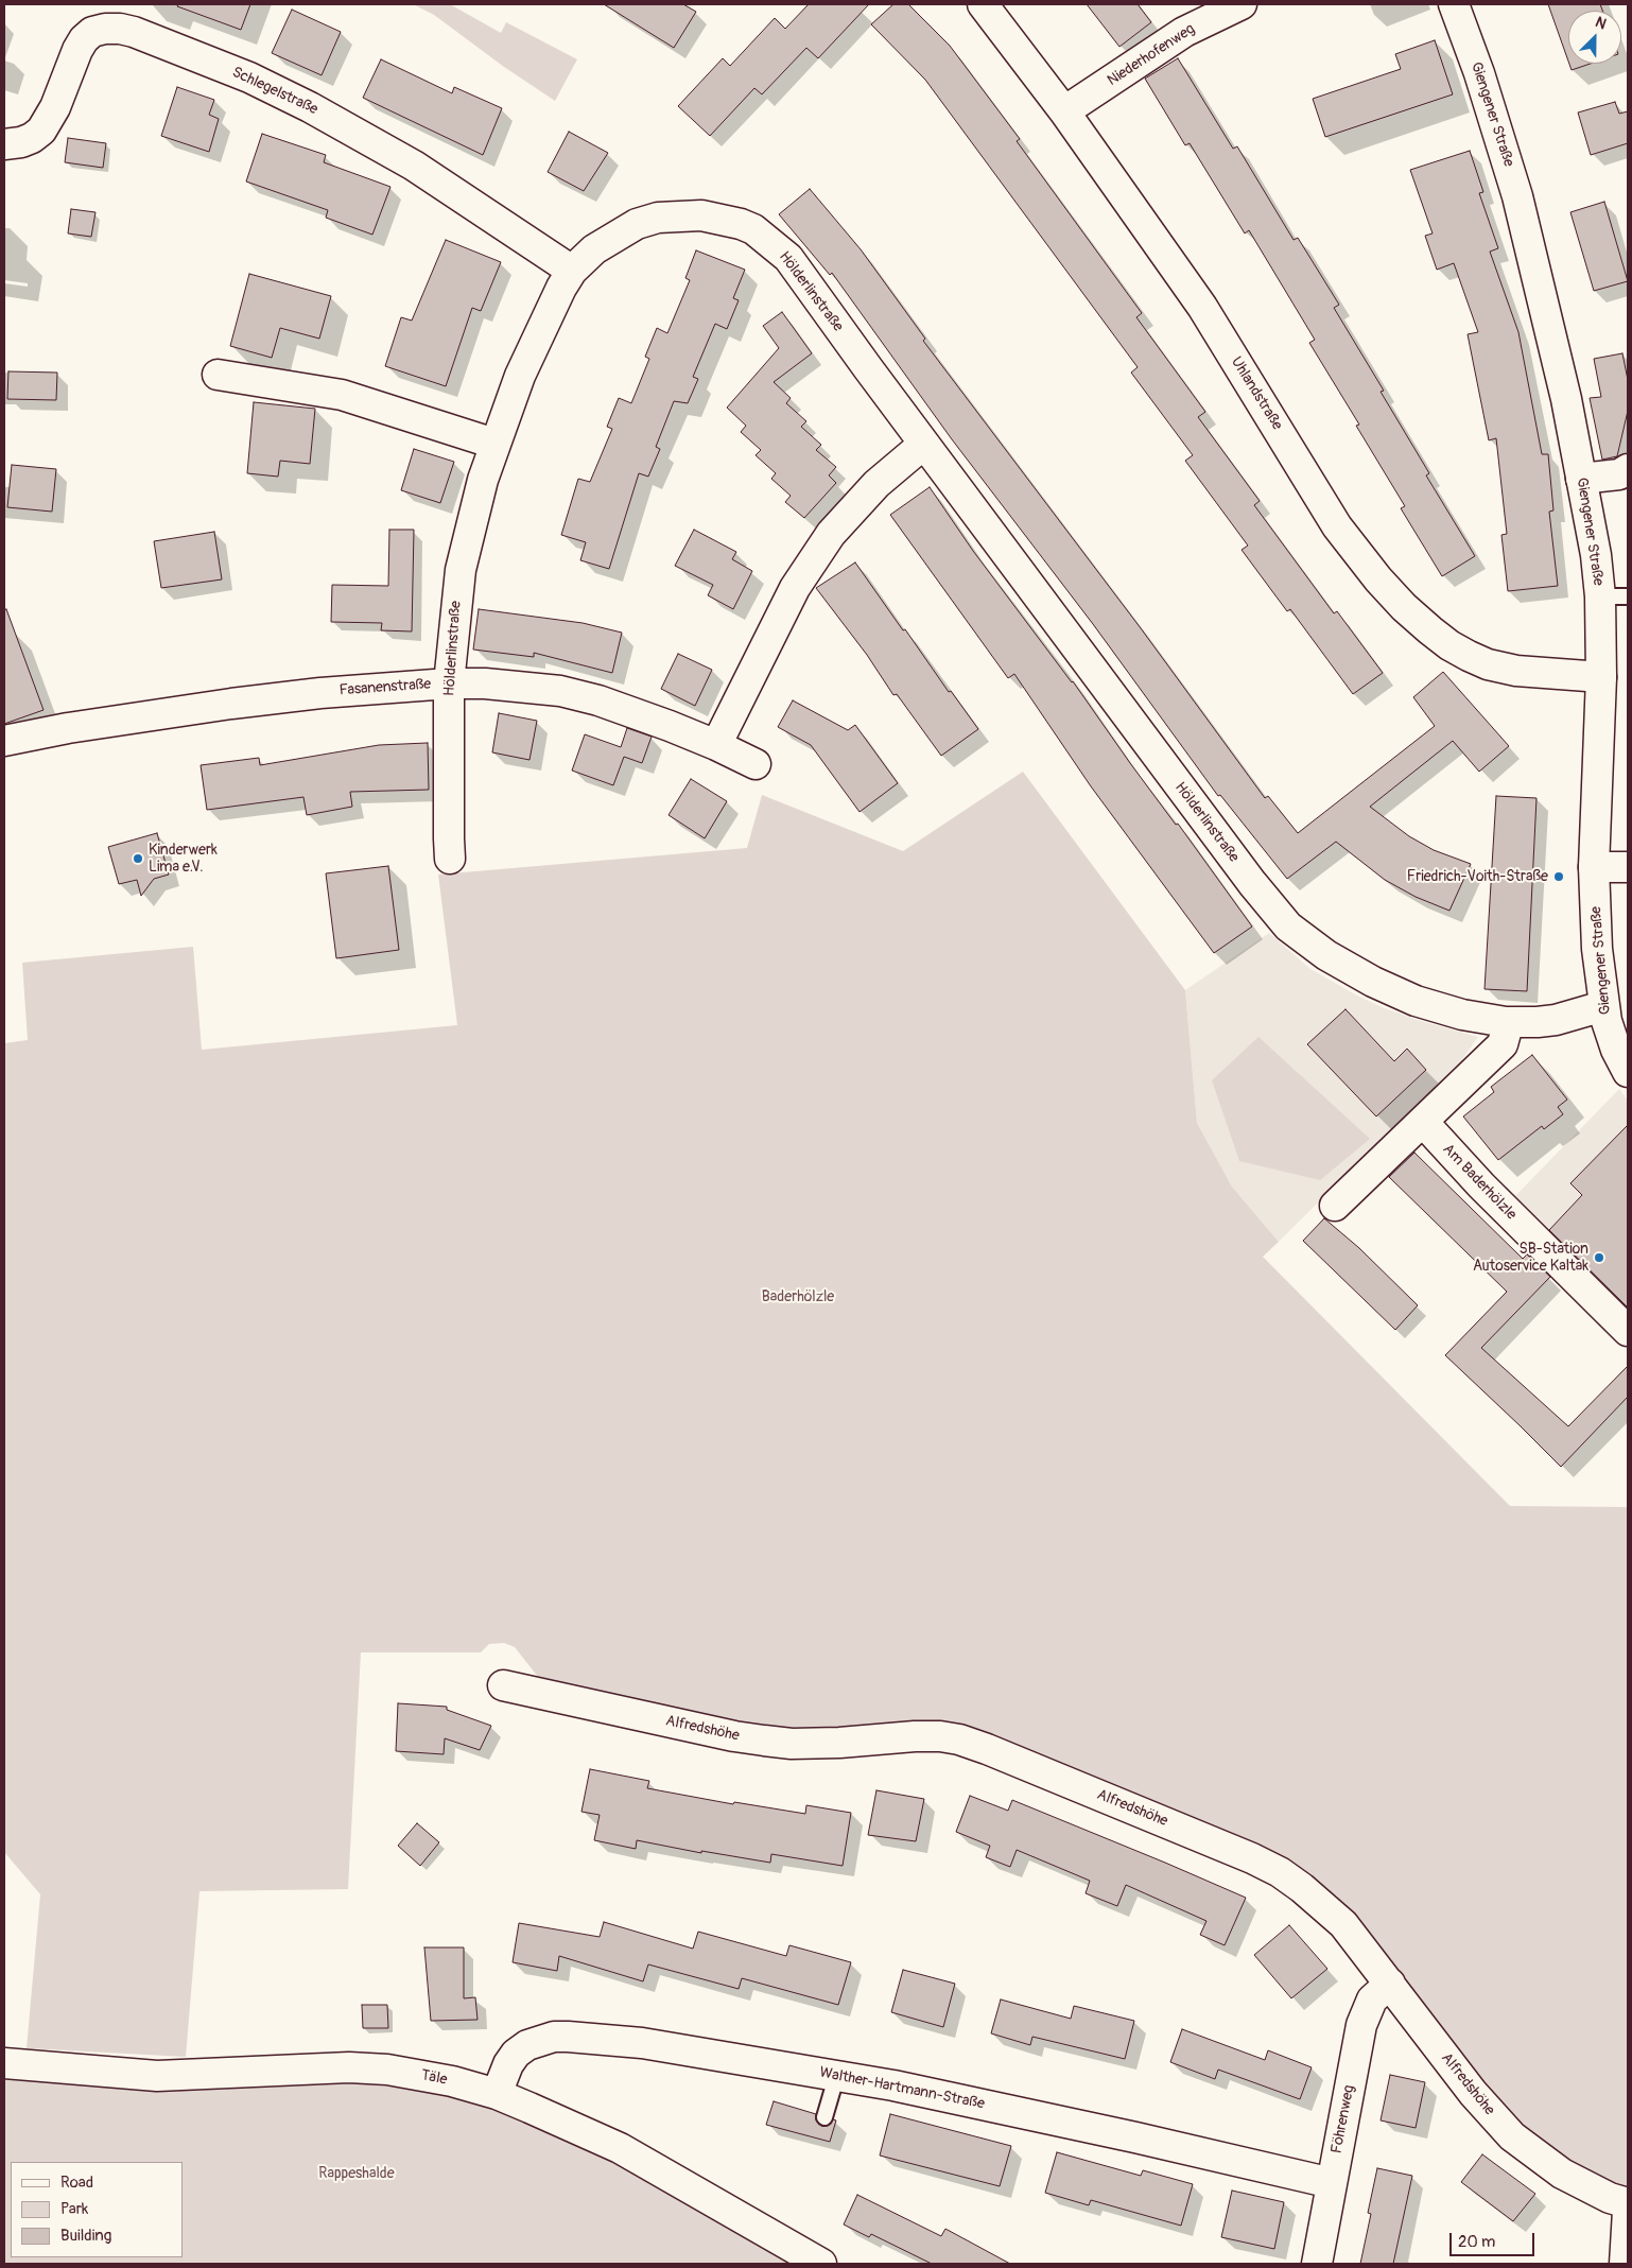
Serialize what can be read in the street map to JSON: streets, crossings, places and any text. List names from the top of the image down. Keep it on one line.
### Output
{"streets":{"street":["Niederhofenweg","Schlegelstraße","Giengener Straße","Hölderlinstraße","Uhlandstraße","Fasanenstraße","Am Baderhölzle","Alfredshöhe","Täle","Walther-Hartmann-Straße","Föhrenweg"]},"crossings":[["Niederhofenweg","Uhlandstraße"],["Schlegelstraße","Hölderlinstraße"],["Giengener Straße","Hölderlinstraße"],["Giengener Straße","Uhlandstraße"],["Hölderlinstraße","Fasanenstraße"],["Alfredshöhe","Föhrenweg"],["Täle","Walther-Hartmann-Straße"],["Walther-Hartmann-Straße","Föhrenweg"]],"parks":["Baderhölzle","Rappeshalde"],"places":["Kinderwerk Lima e.V.","Friedrich-Voith-Straße","SB-Station Autoservice Kaltak"],"legend":["Road","Park","Building"],"scale_bar":"20 m","north":"top right"}
